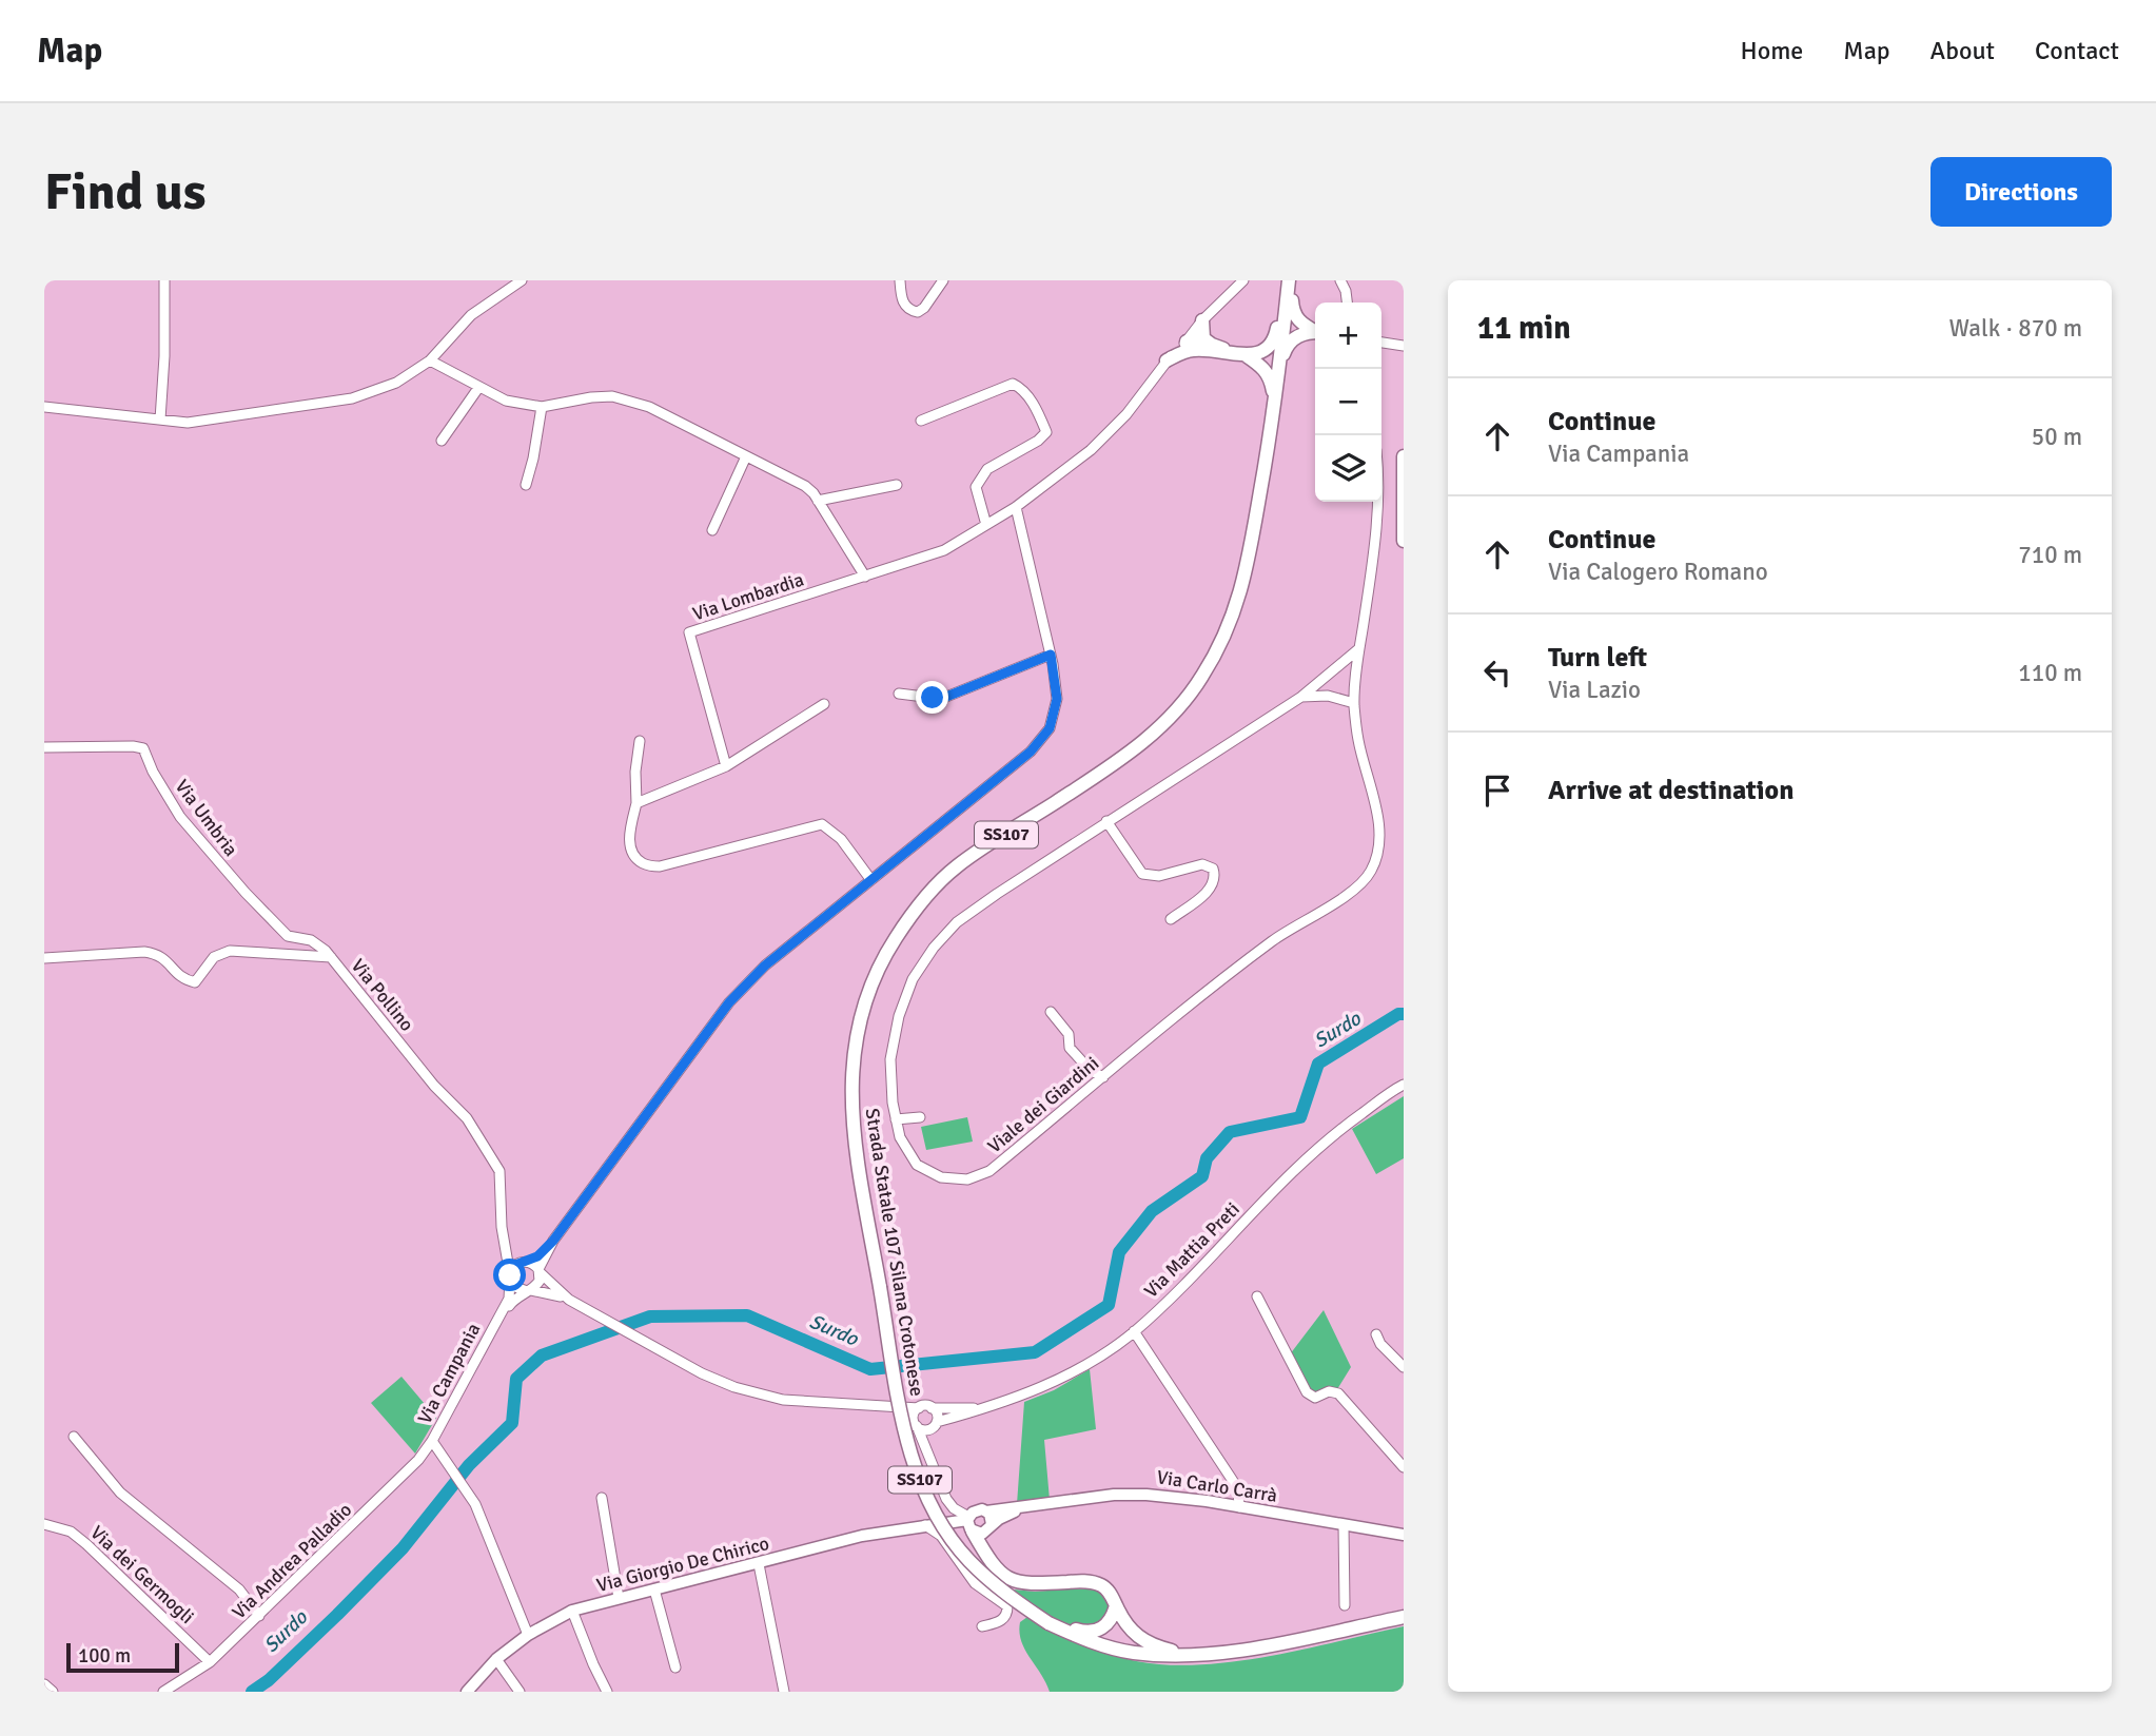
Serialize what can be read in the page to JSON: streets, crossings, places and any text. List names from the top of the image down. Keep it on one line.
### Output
{"streets":{"highway":["SS107","Strada Statale 107 Silana Crotonese"],"main road":["Via Carlo Carrà","Via Giorgio De Chirico"],"street":["Via Lombardia","Via Umbria","Via Pollino","Viale dei Giardini","Via Mattia Preti","Via Campania","Via Andrea Palladio","Via dei Germogli"]},"crossings":[["Via Umbria","Via Pollino"],["Via Pollino","Via Campania"],["Via Campania","Via Andrea Palladio"],["Via Carlo Carrà","Via Giorgio De Chirico"],["Via Andrea Palladio","Via dei Germogli"]],"water":["Surdo"],"scale_bar":"100 m","page":{"header":"Map","nav":["Home","Map","About","Contact"],"buttons":"Directions","title":"Find us","heading":["11 min","Walk · 870 m"],"map_buttons":["+","−"],"list":[["Continue","Via Campania","50 m"],["Continue","Via Calogero Romano","710 m"],["Turn left","Via Lazio","110 m"],"Arrive at destination"],"scale":"100 m"}}
